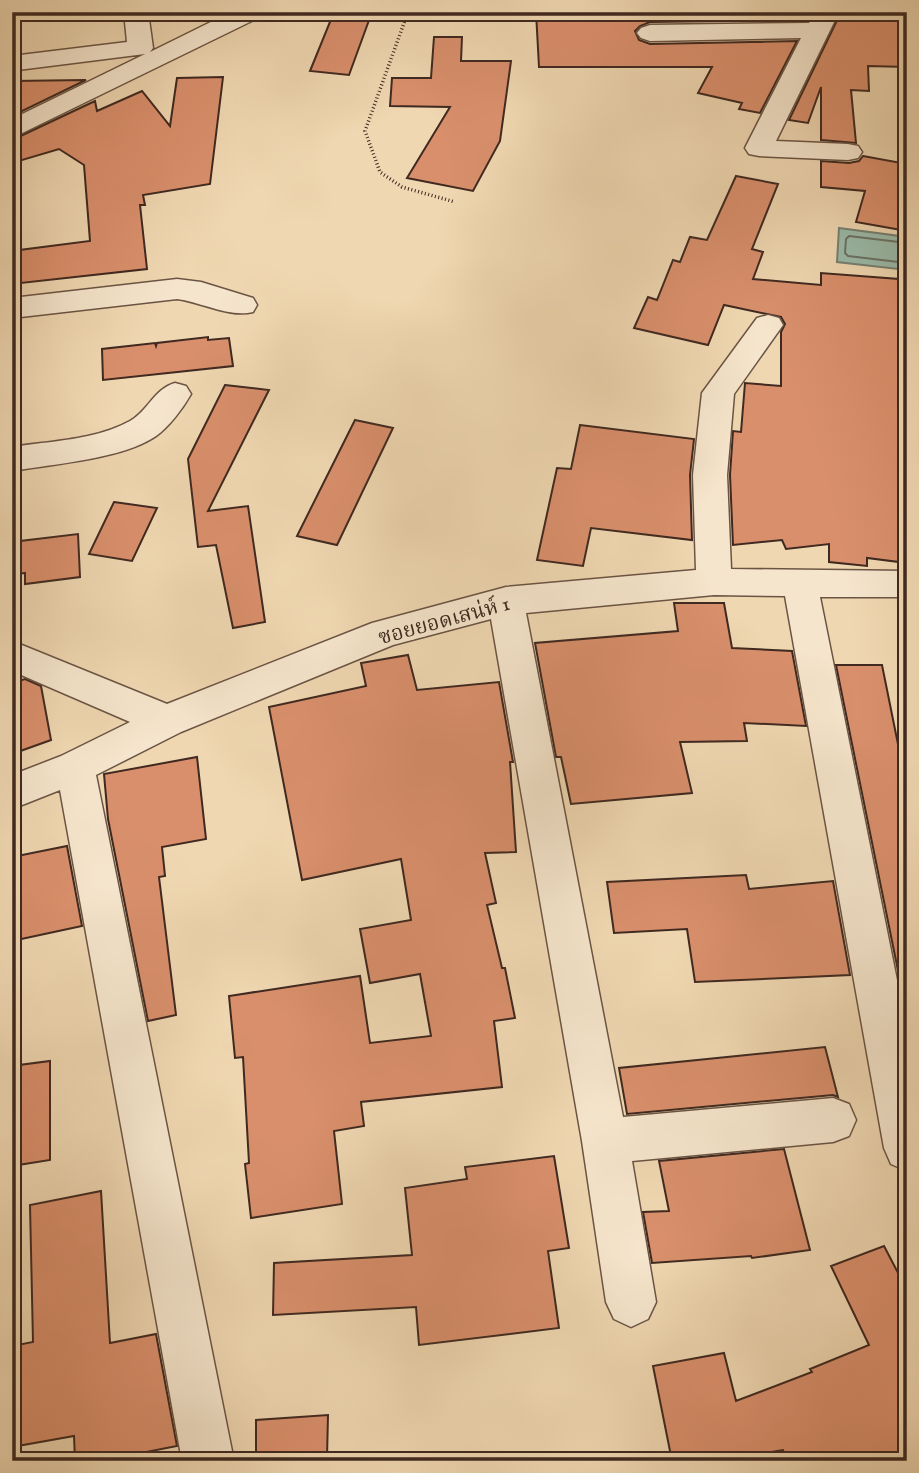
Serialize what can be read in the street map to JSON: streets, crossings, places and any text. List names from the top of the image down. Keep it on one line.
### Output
{"streets":{"street":["ซอยยอดเสน่ห์ 1"]}}
